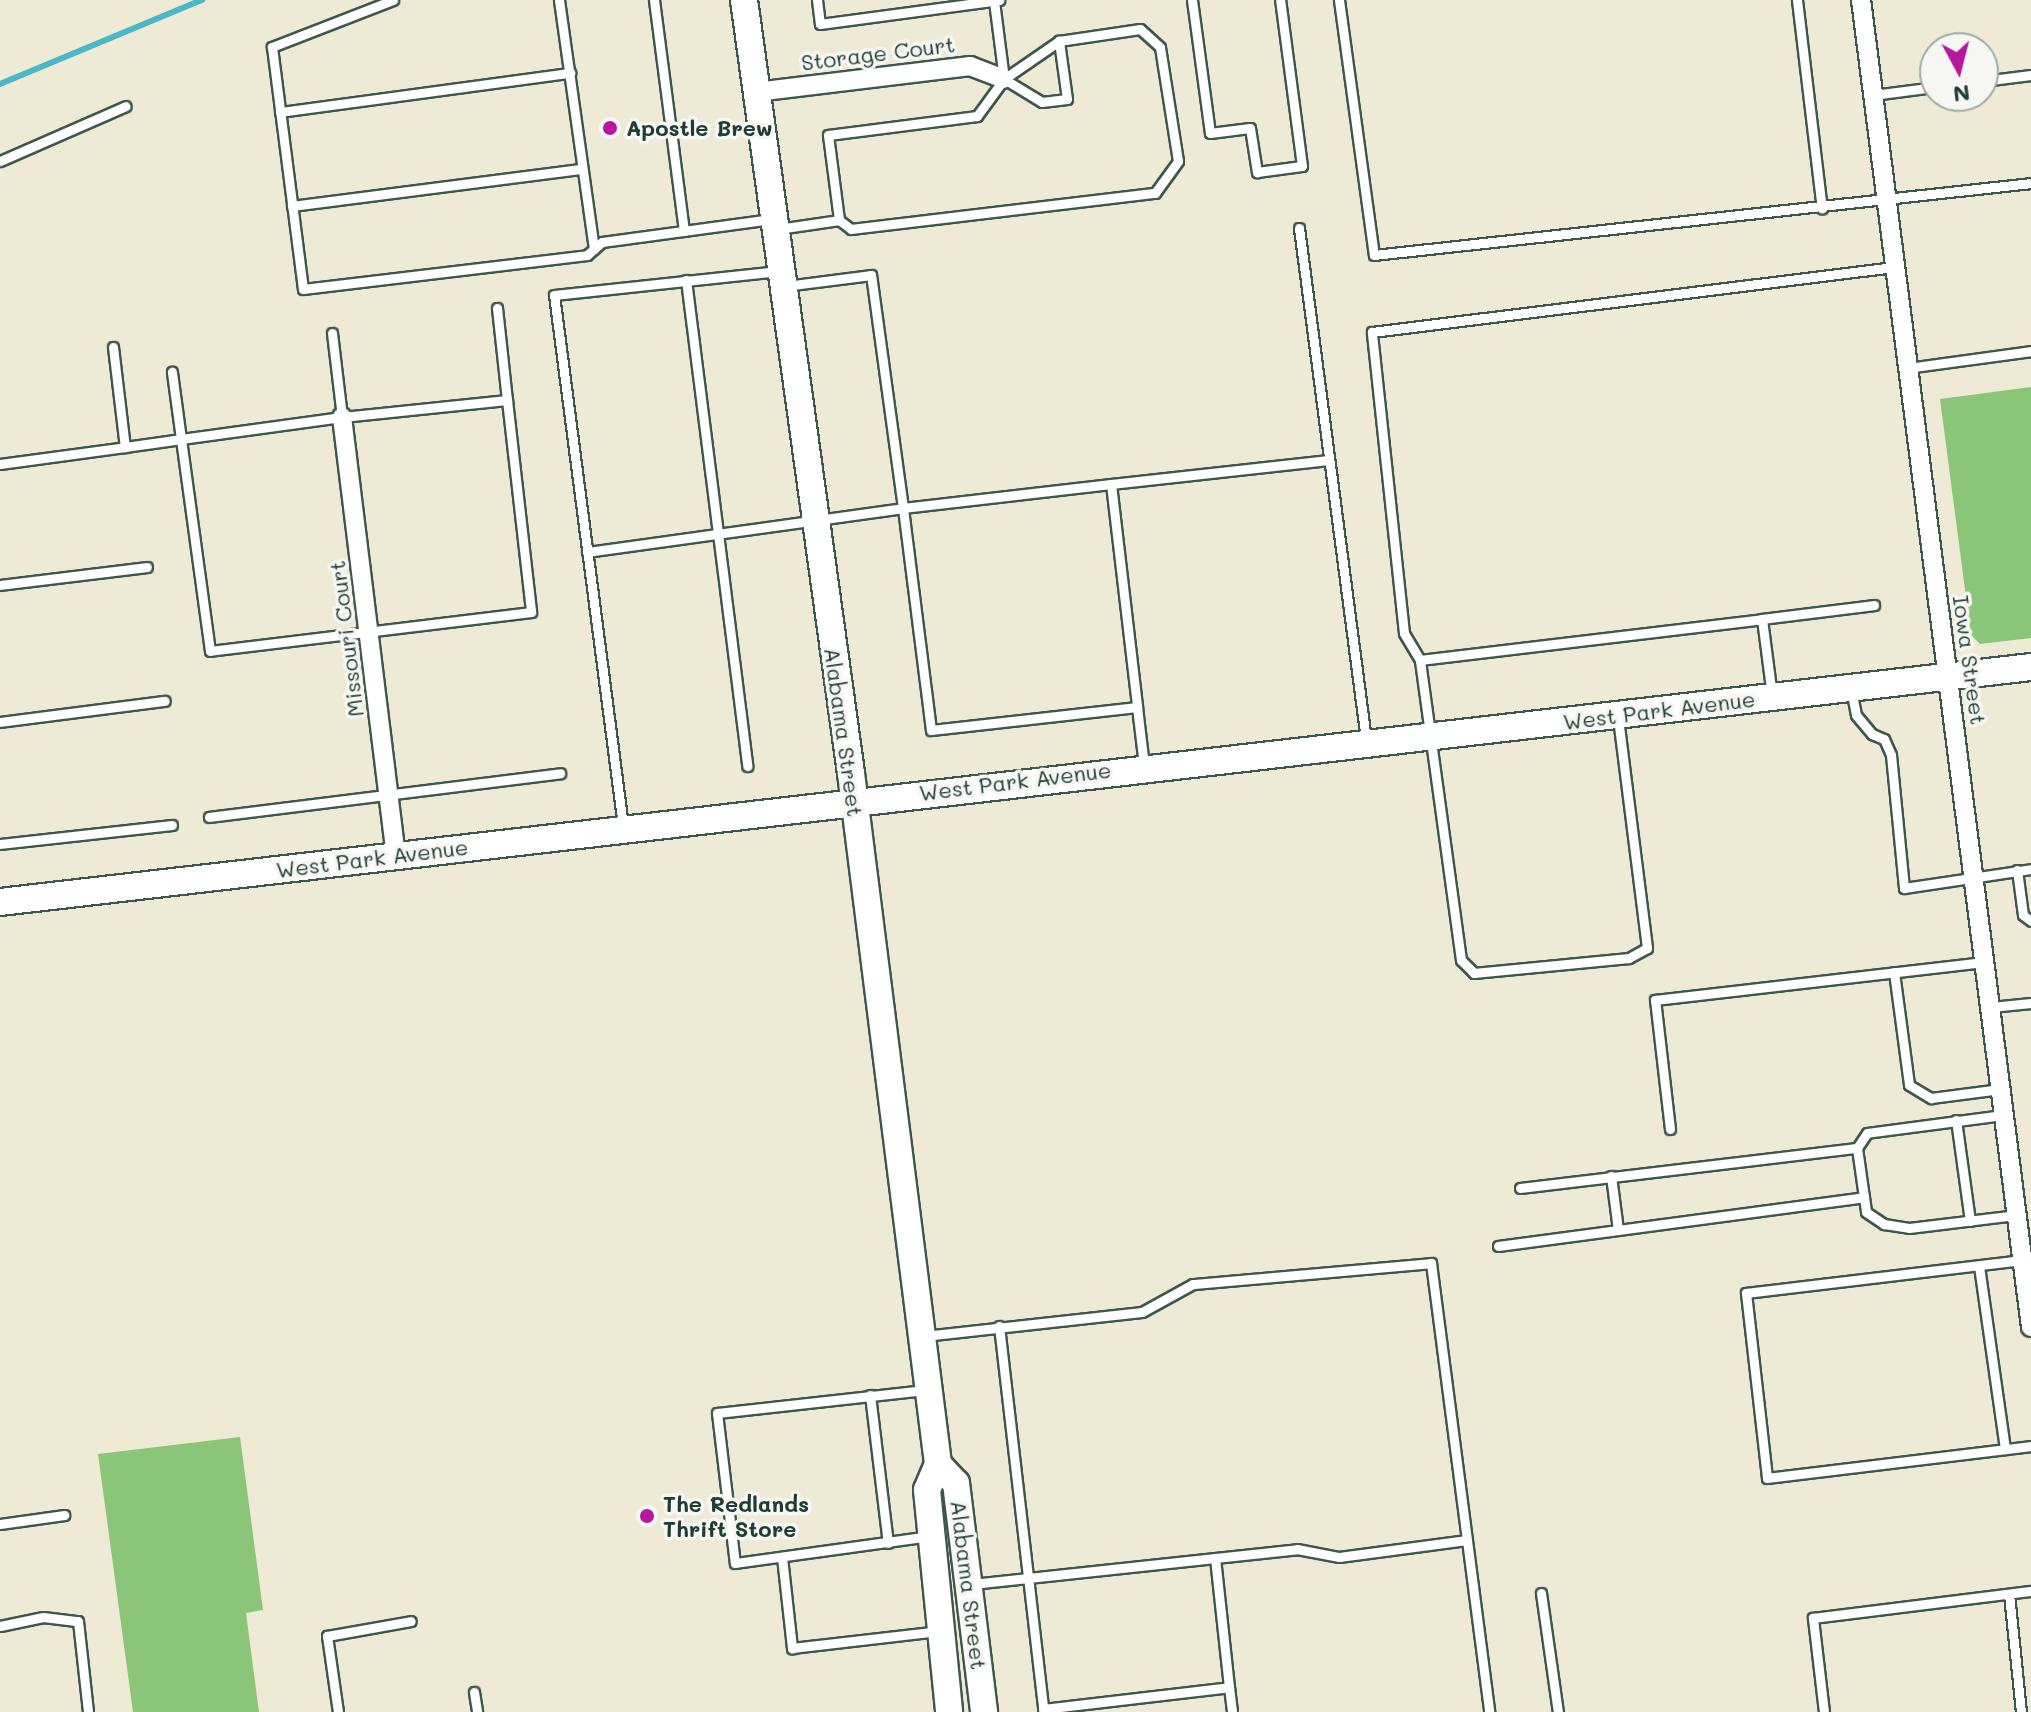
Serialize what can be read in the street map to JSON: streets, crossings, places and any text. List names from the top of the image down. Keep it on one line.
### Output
{"streets":{"street":["Storage Court","Missouri Court","Iowa Street","West Park Avenue","Alabama Street"]},"crossings":[["Storage Court","Alabama Street"],["Missouri Court","West Park Avenue"],["Iowa Street","West Park Avenue"],["West Park Avenue","Alabama Street"]],"places":["Apostle Brew","The Redlands Thrift Store"],"north":"bottom"}
